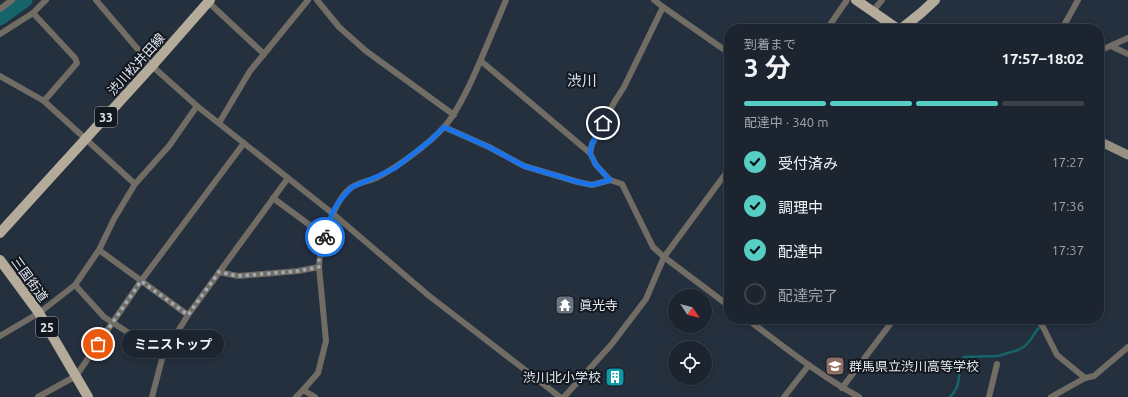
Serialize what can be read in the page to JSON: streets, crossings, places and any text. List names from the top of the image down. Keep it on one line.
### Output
{"streets":{"main road":["渋川松井田線","33","三国街道","25"]},"districts":["渋川"],"places":{"temple":["眞光寺"],"other":["ミニストップ"],"school or university":["群馬県立渋川高等学校"],"building":["渋川北小学校"]},"north":"bottom right","page":{"heading":["3 分","到着まで","17:57–18:02"],"bar":"配達中 · 340 m","list":[["受付済み","17:27"],["調理中","17:36"],["配達中","17:37"],"配達完了"],"bubble":"ミニストップ"}}
